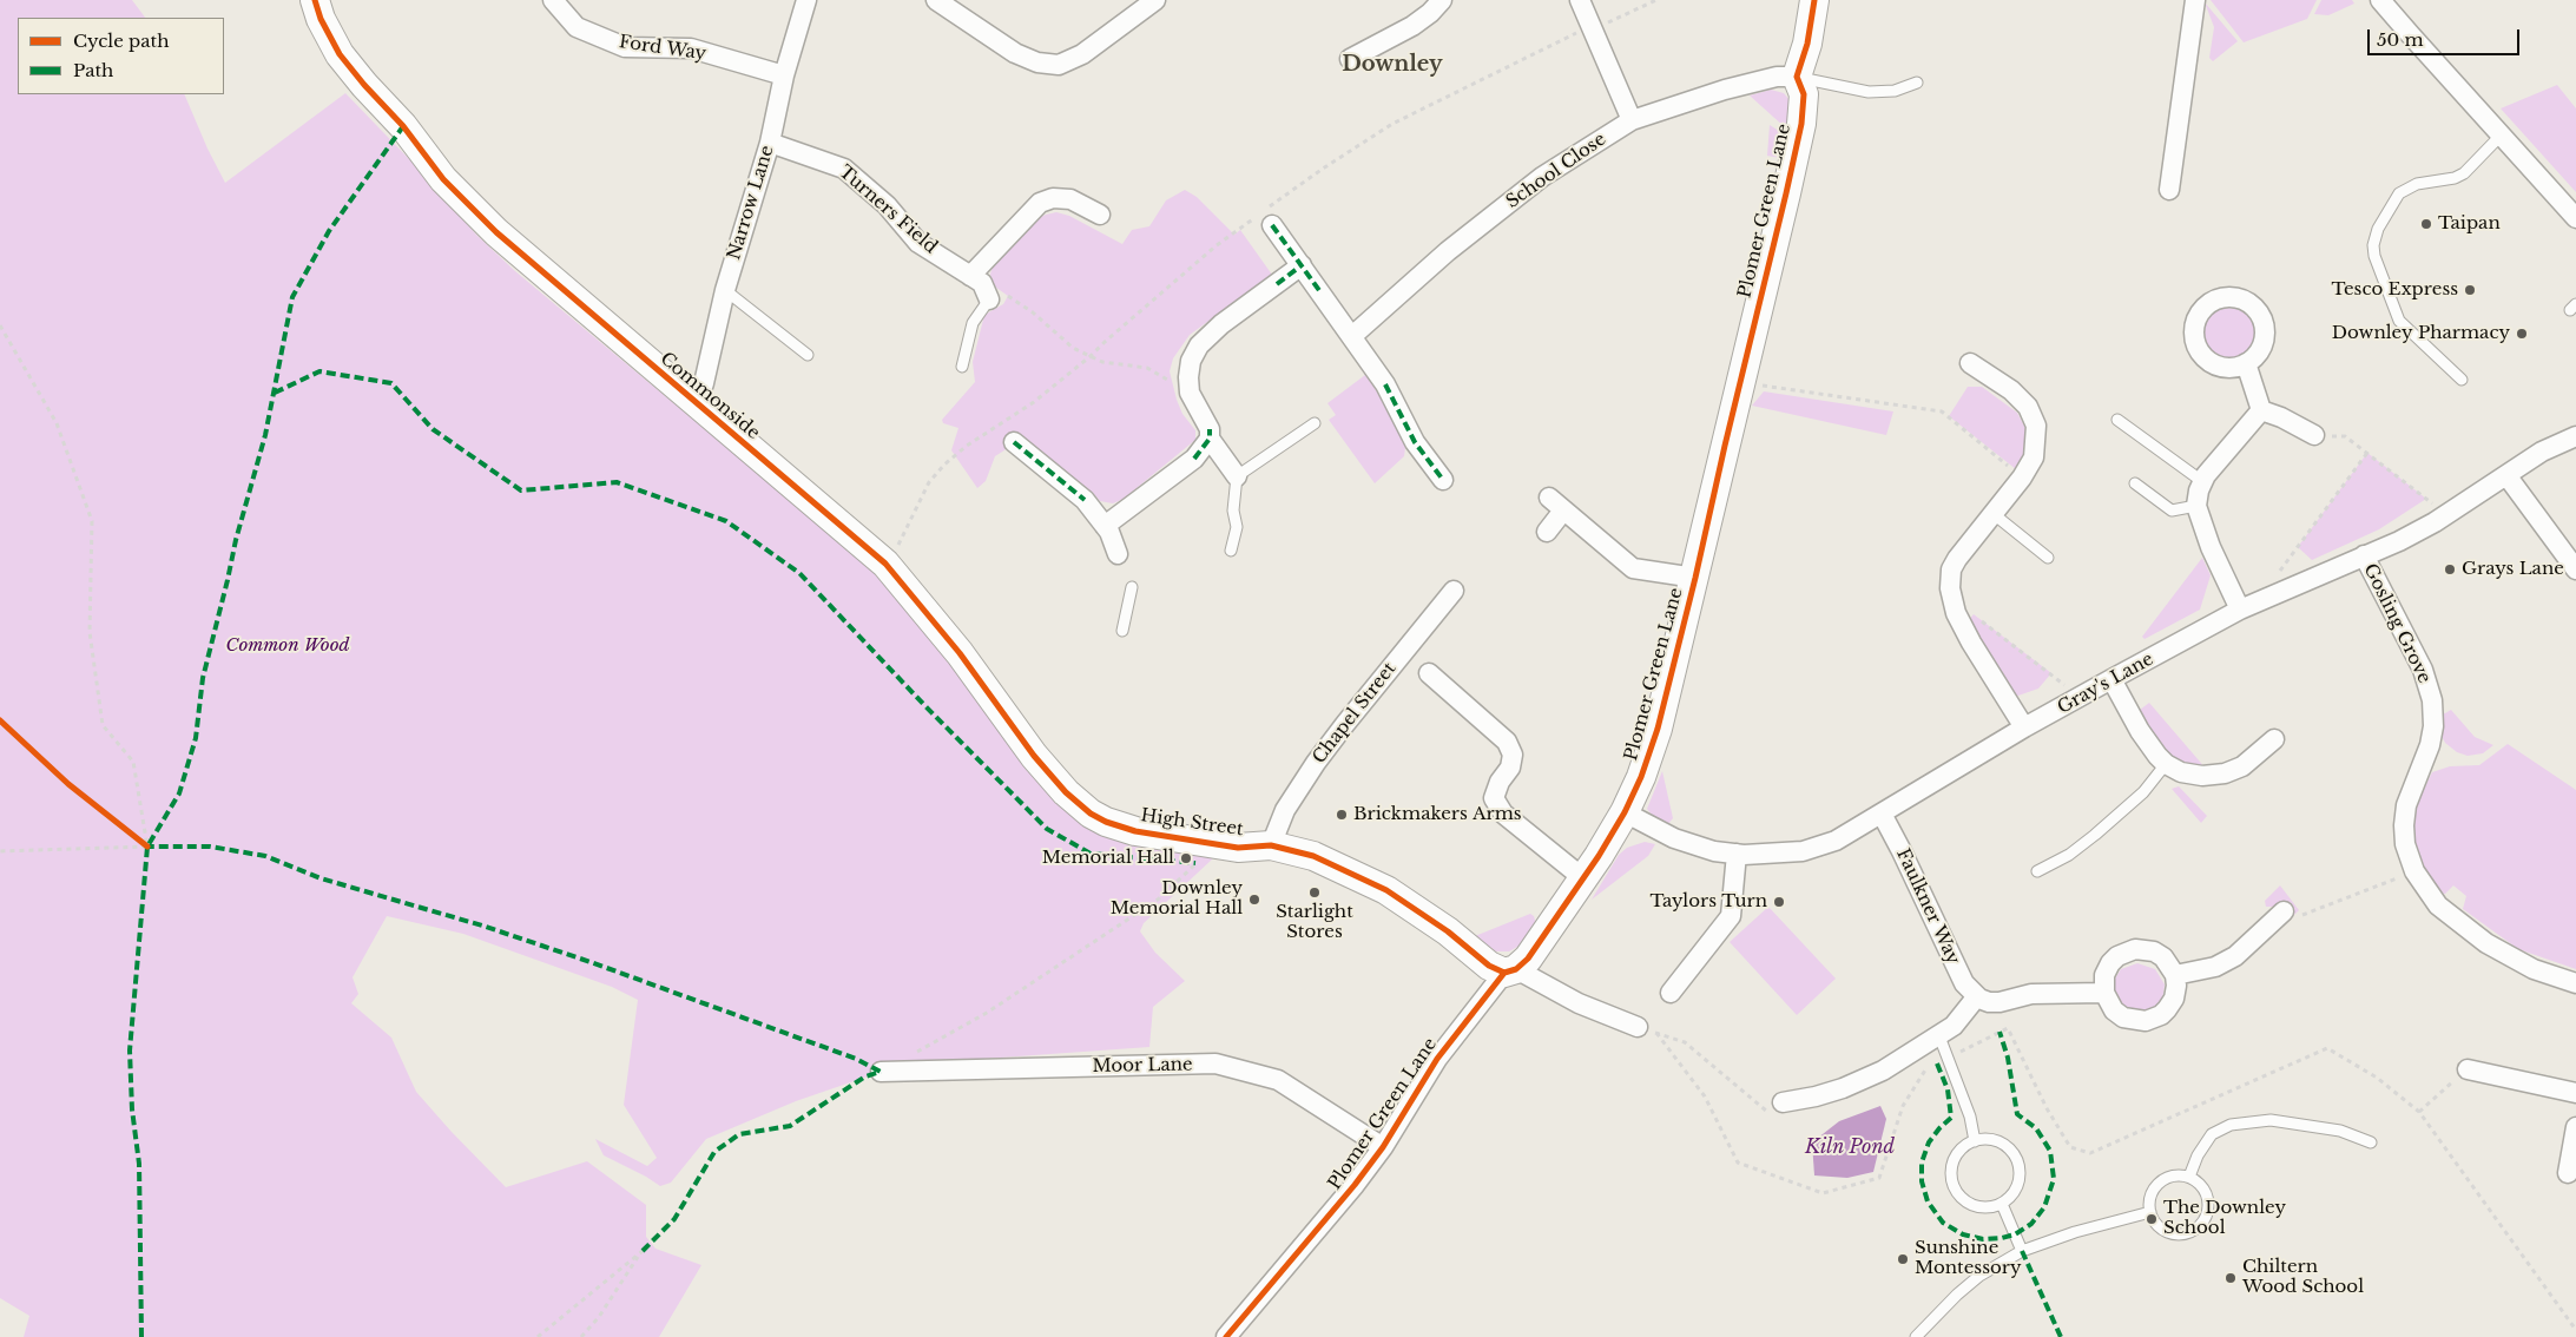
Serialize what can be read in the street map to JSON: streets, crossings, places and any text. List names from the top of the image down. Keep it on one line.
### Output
{"streets":{"street":["Ford Way","School Close","Narrow Lane","Turners Field","Plomer Green Lane","Commonside","Gosling Grove","Gray's Lane","Chapel Street","High Street","Faulkner Way","Moor Lane"]},"crossings":[["Ford Way","Narrow Lane"],["School Close","Plomer Green Lane"],["Narrow Lane","Turners Field"],["Narrow Lane","Commonside"],["Plomer Green Lane","Gray's Lane"],["Plomer Green Lane","High Street"],["Plomer Green Lane","Moor Lane"],["Commonside","High Street"],["Gosling Grove","Gray's Lane"],["Gray's Lane","Faulkner Way"],["Chapel Street","High Street"]],"districts":["Downley"],"water":["Kiln Pond"],"parks":["Common Wood"],"places":["Taipan","Tesco Express","Downley Pharmacy","Grays Lane","Brickmakers Arms","Memorial Hall","Starlight Stores","Downley Memorial Hall","Taylors Turn","The Downley School","Sunshine Montessory","Chiltern Wood School"],"legend":["Cycle path","Path"],"scale_bar":"50 m"}
